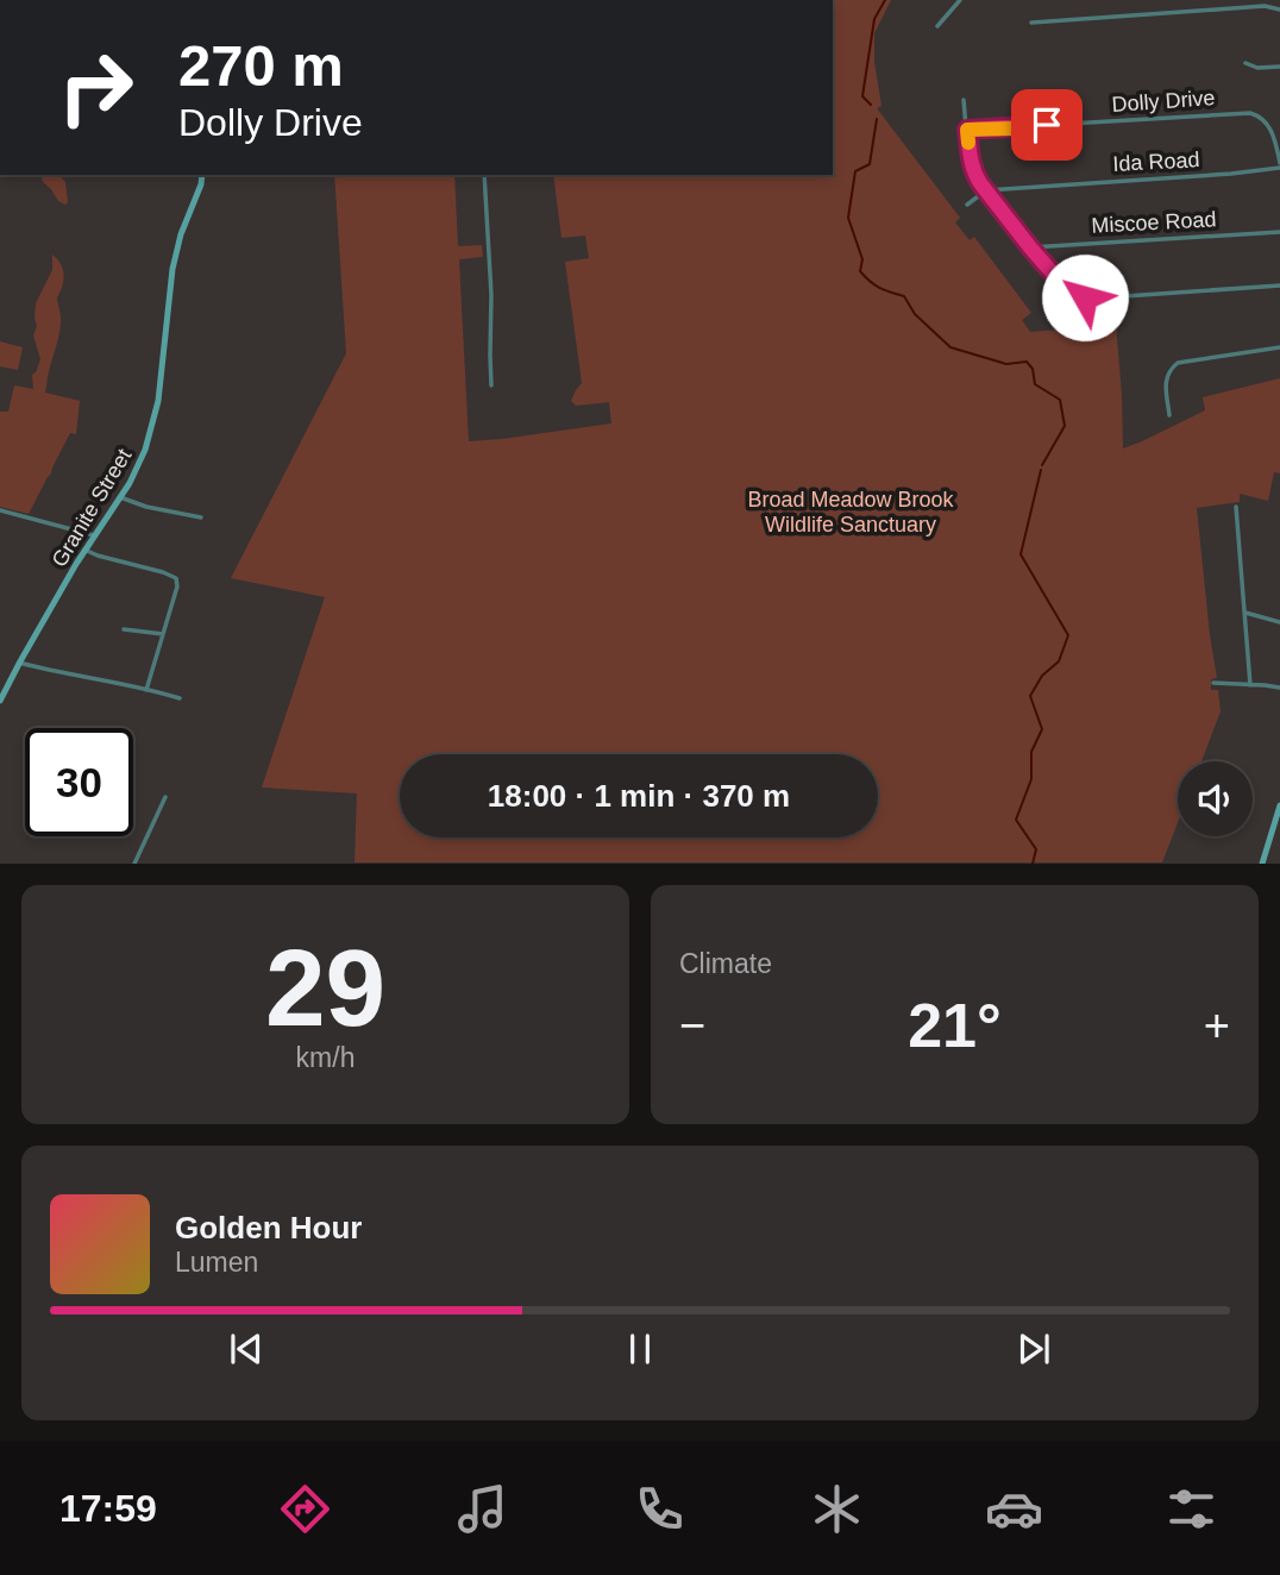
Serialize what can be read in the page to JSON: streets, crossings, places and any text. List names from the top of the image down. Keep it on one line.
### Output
{"streets":{"street":["Dolly Drive","Ida Road","Miscoe Road","Granite Street"]},"crossings":[["Dolly Drive","Ida Road"]],"parks":["Broad Meadow Brook Wildlife Sanctuary"],"page":{"turn":["270 m","Dolly Drive"],"limit":"30","trip":"18:00 · 1 min · 370 m","tile":[["29","km/h"],"Climate"],"heat":["−","21°","+"],"song":["Golden Hour","Lumen"],"tabs":"17:59"}}
